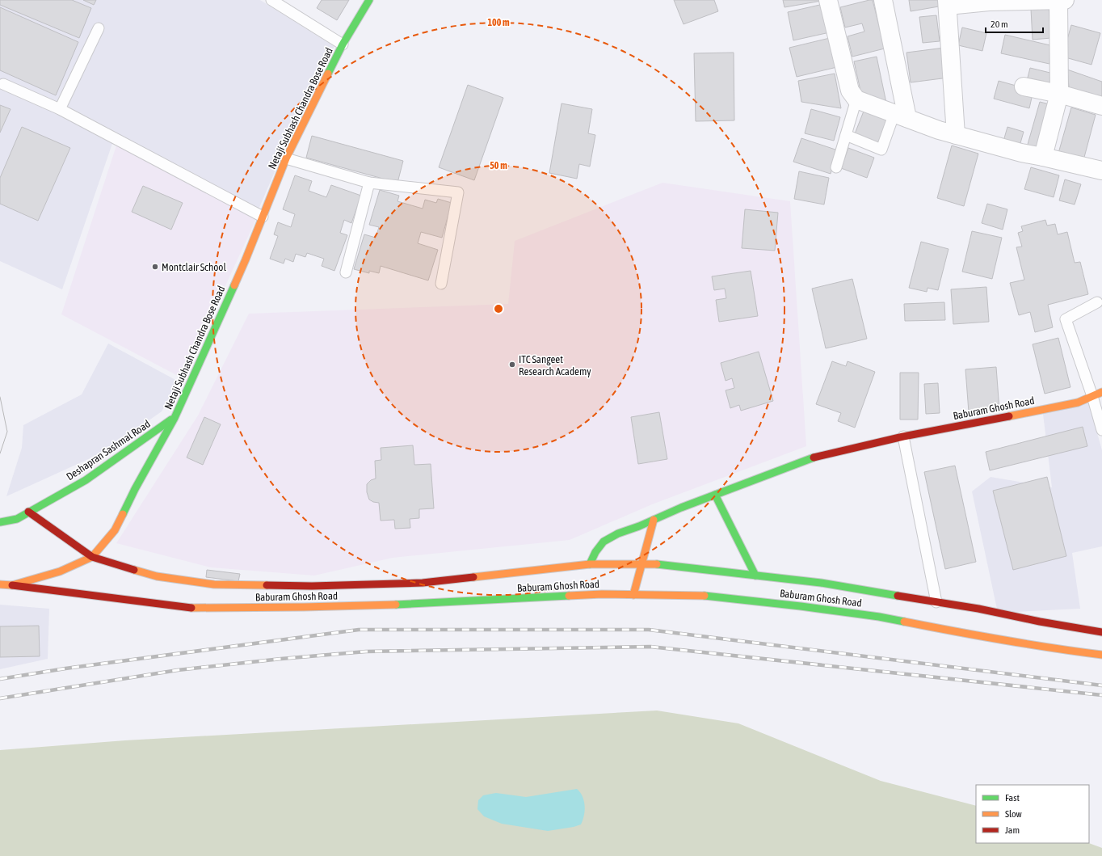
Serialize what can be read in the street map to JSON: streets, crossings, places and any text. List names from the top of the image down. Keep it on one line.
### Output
{"streets":{"main road":["Netaji Subhash Chandra Bose Road","Baburam Ghosh Road","Deshapran Sashmal Road"]},"crossings":[["Netaji Subhash Chandra Bose Road","Baburam Ghosh Road"],["Netaji Subhash Chandra Bose Road","Deshapran Sashmal Road"],["Baburam Ghosh Road","Deshapran Sashmal Road"]],"places":["Montclair School","ITC Sangeet Research Academy"],"legend":["Fast","Slow","Jam"],"scale_bar":"20 m","rings":["100 m","50 m"]}
